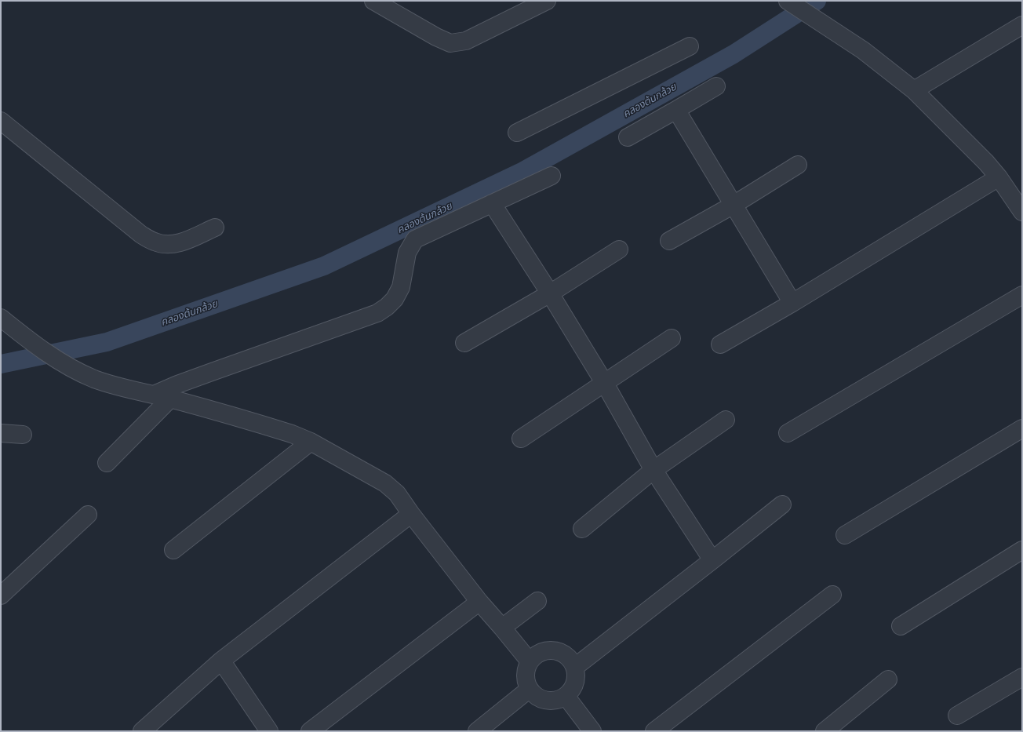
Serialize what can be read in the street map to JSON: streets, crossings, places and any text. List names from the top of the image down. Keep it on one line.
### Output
{"water":["คลองต้นกล้วย"]}
